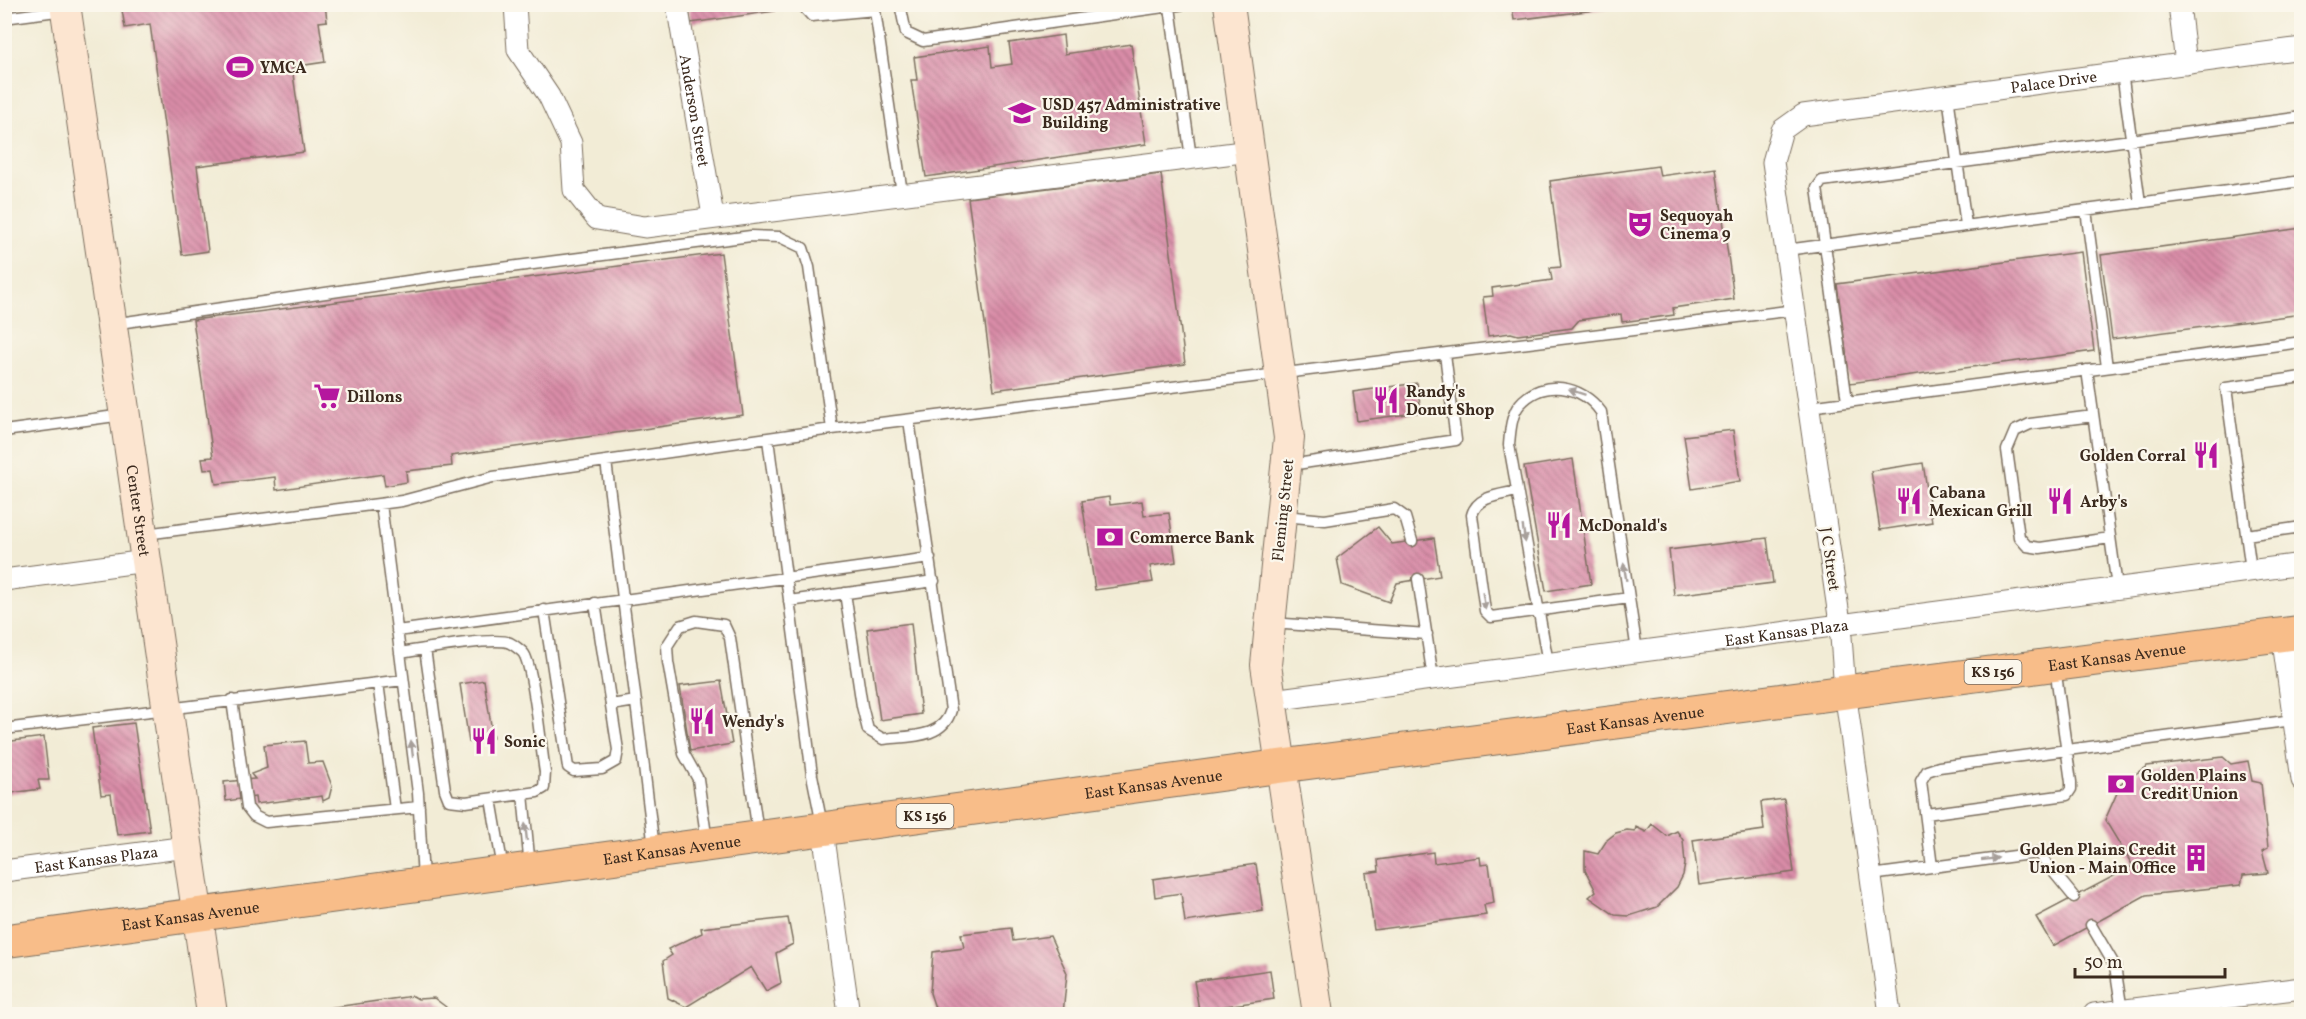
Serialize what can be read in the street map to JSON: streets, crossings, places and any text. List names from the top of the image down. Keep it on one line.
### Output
{"streets":{"main road":["East Kansas Avenue","KS 156"],"street":["Palace Drive","Anderson Street","Center Street","Fleming Street","J C Street","East Kansas Plaza"]},"crossings":[["Palace Drive","J C Street"],["Center Street","East Kansas Plaza"],["Center Street","East Kansas Avenue"],["Fleming Street","East Kansas Plaza"],["Fleming Street","East Kansas Avenue"],["J C Street","East Kansas Plaza"],["J C Street","East Kansas Avenue"]],"places":{"sports":["YMCA"],"school or university":["USD 457 Administrative Building"],"theatre":["Sequoyah Cinema 9"],"supermarket":["Dillons"],"restaurant":["Randy's Donut Shop","Golden Corral","Cabana Mexican Grill","Arby's","McDonald's","Wendy's","Sonic"],"bank":["Commerce Bank","Golden Plains Credit Union"],"building":["Golden Plains Credit Union - Main Office"]},"scale_bar":"50 m"}
